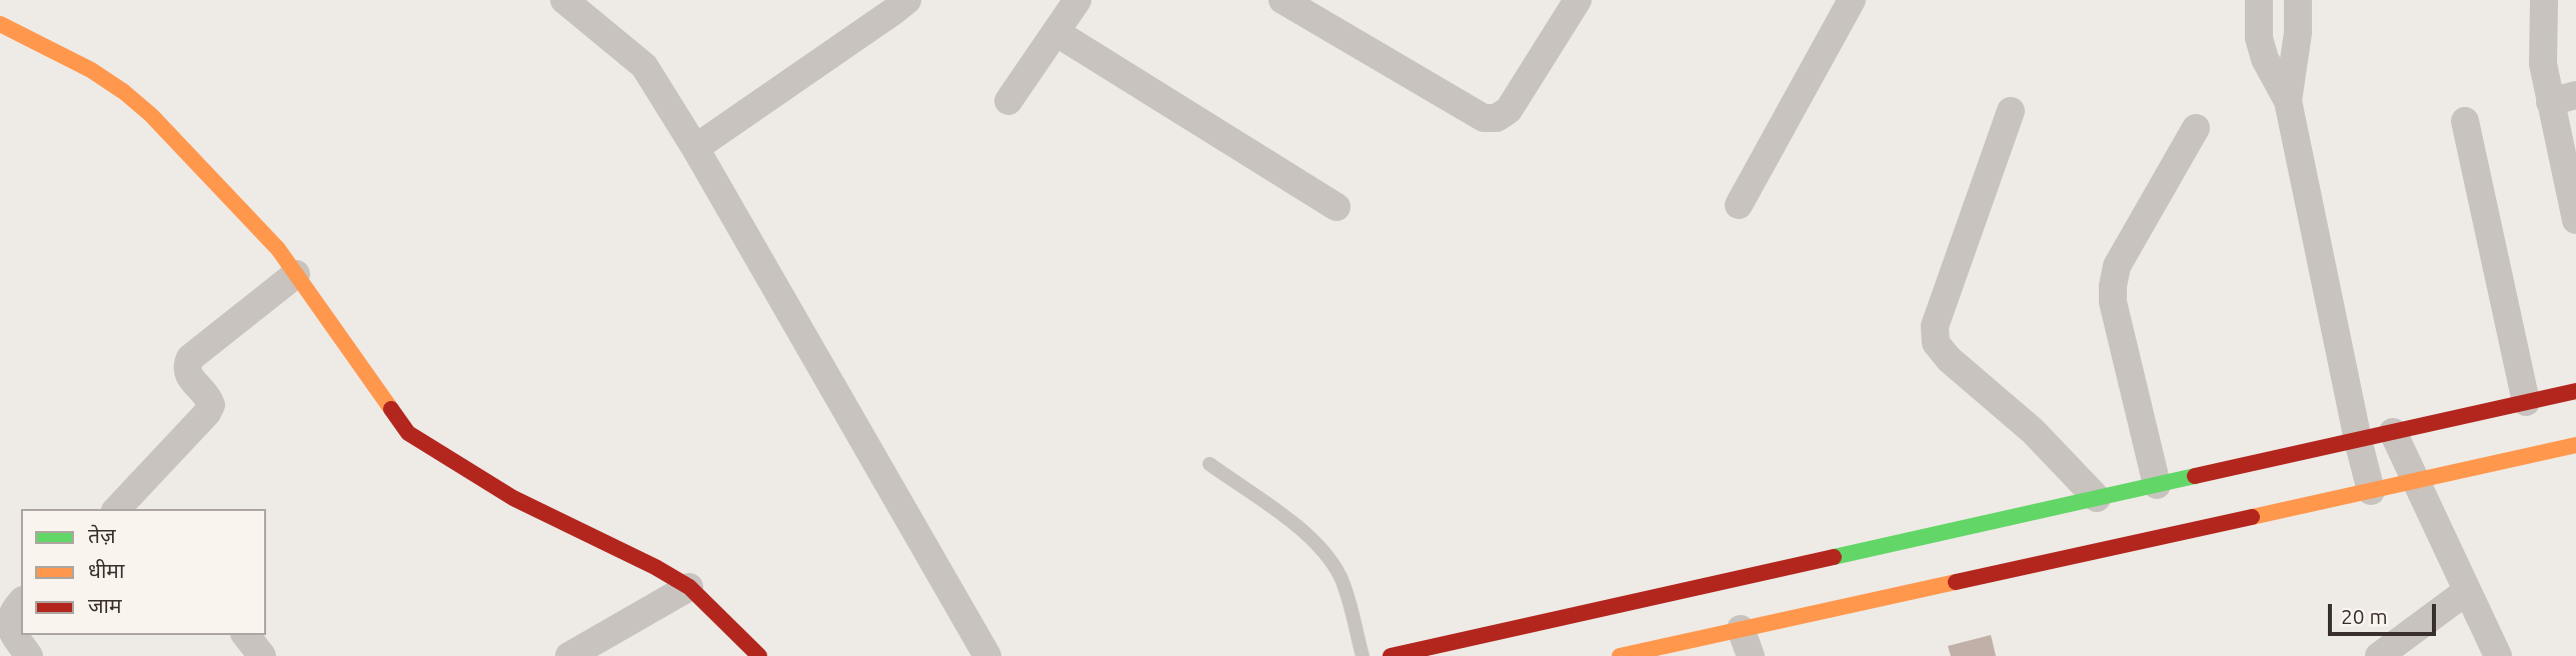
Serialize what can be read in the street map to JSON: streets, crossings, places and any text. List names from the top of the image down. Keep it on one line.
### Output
{"legend":["तेज़","धीमा","जाम"],"scale_bar":"20 m"}
